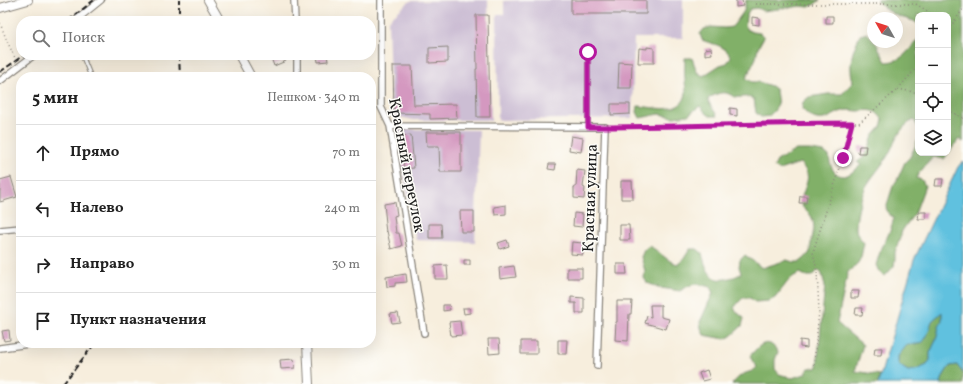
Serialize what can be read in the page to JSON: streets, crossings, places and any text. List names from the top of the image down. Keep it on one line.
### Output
{"streets":{"street":["Красный переулок","Красная улица"]},"crossings":[["Красный переулок","Красная улица"]],"north":"top left","page":{"map_buttons":["+","−"],"search":"Поиск","heading":["5 мин","Пешком · 340 m"],"list":[["Прямо","70 m"],["Налево","240 m"],["Направо","30 m"],"Пункт назначения"]}}
